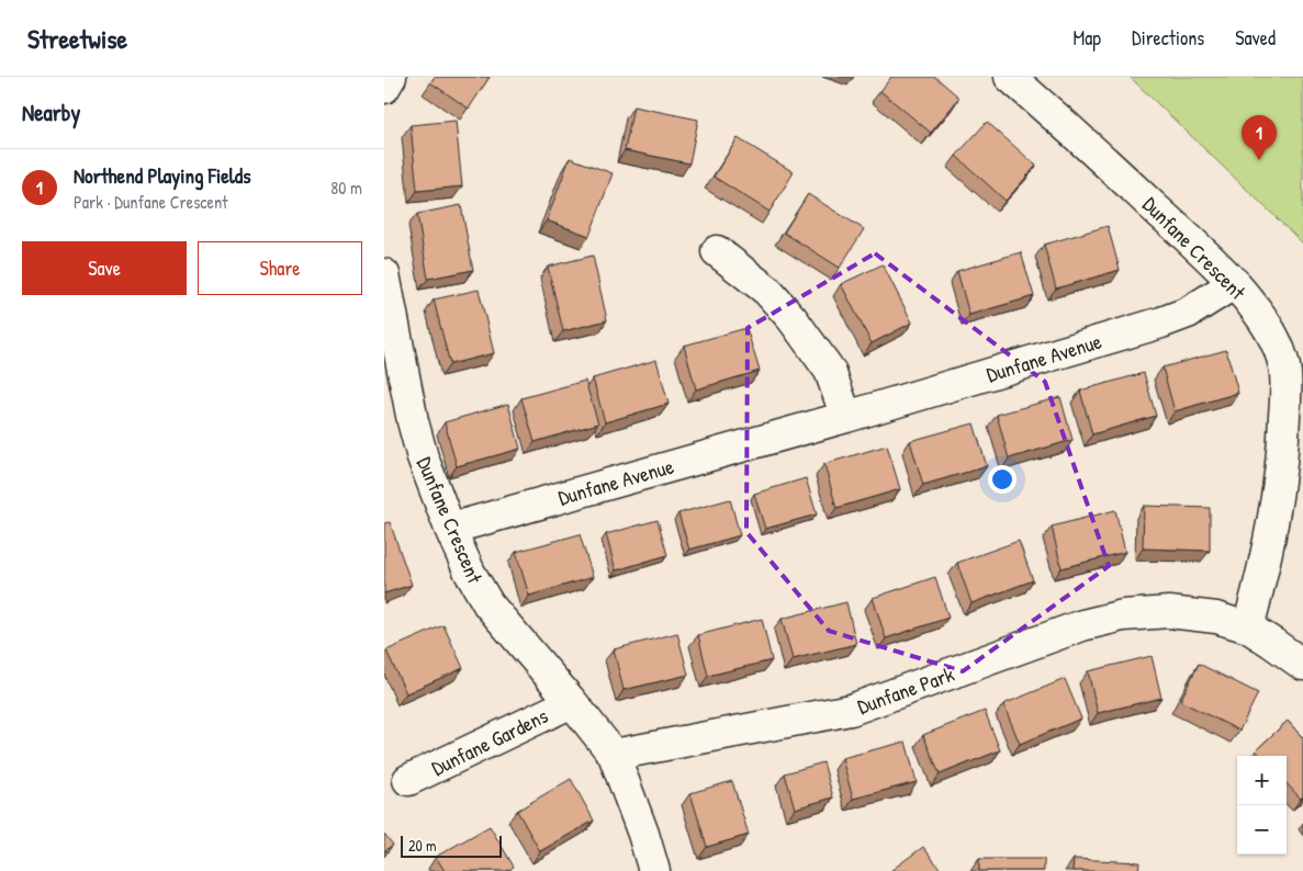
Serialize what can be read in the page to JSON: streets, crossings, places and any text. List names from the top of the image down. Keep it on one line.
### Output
{"streets":{"street":["Dunfane Crescent","Dunfane Avenue","Dunfane Park","Dunfane Gardens"]},"crossings":[["Dunfane Crescent","Dunfane Avenue"],["Dunfane Crescent","Dunfane Park"],["Dunfane Crescent","Dunfane Gardens"]],"scale_bar":"20 m","page":{"header":"Streetwise","nav":["Map","Directions","Saved"],"heading":"Nearby","pins":"1","list":[{"mark":"1","name":"Northend Playing Fields","note":"Park · Dunfane Crescent","value":"80 m"}],"buttons":["Save","Share"],"map_buttons":["+","−"],"scale":"20 m"}}
